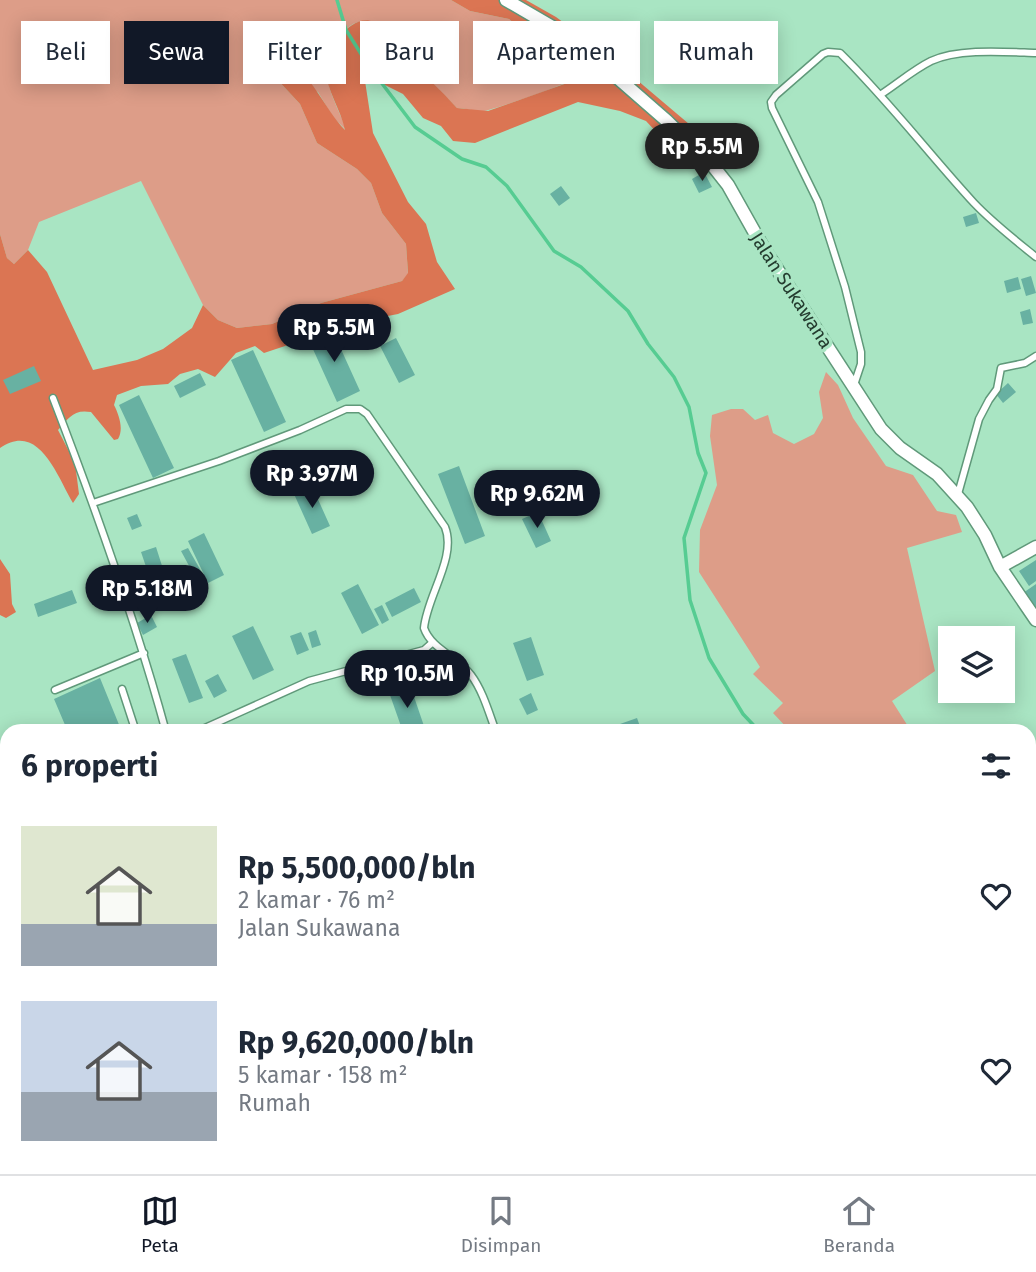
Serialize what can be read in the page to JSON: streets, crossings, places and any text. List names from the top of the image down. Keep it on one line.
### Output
{"streets":{"street":["Jalan Sukawana"]},"page":{"chip":["Beli","Sewa","Filter","Baru","Apartemen","Rumah"],"price":["Rp 5.5M","Rp 5.5M","Rp 3.97M","Rp 9.62M","Rp 5.18M","Rp 10.5M"],"heading":"6 properti","list":[{"name":"Rp 5,500,000/bln","note":"2 kamar · 76 m² · Jalan Sukawana"},{"name":"Rp 9,620,000/bln","note":"5 kamar · 158 m² · Rumah"}],"tabs":["Peta","Disimpan","Beranda"]}}
